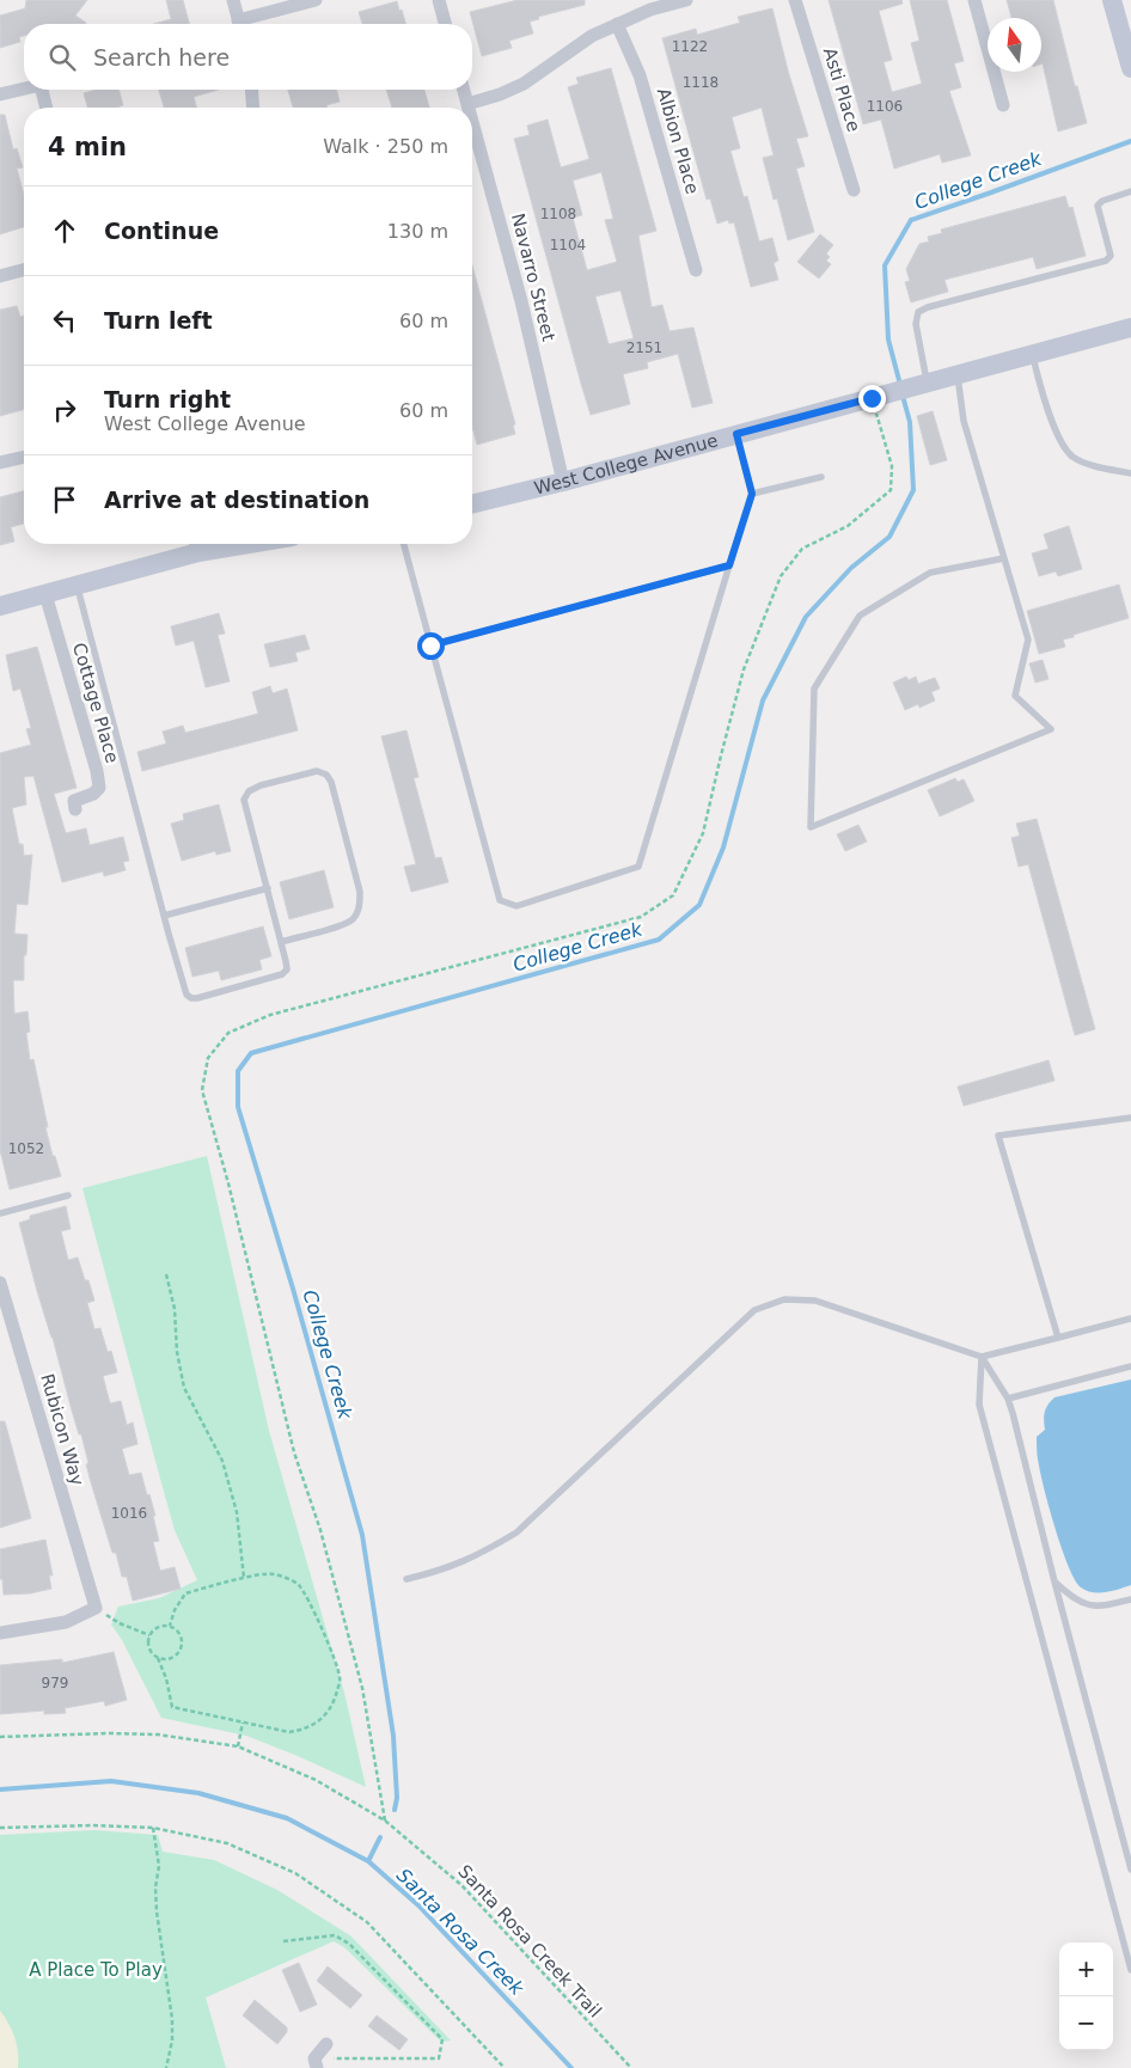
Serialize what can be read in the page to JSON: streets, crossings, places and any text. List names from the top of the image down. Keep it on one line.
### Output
{"streets":{"main road":["West College Avenue"],"street":["Asti Place","Albion Place","Navarro Street","Cottage Place","Rubicon Way"],"path":["Santa Rosa Creek Trail"]},"crossings":[["Navarro Street","West College Avenue"]],"water":["College Creek","Santa Rosa Creek"],"parks":["A Place To Play"],"house_numbers":["1122","1118","1106","1108","1104","2151","1052","1016","979"],"north":"top","page":{"search":"Search here","heading":["4 min","Walk · 250 m"],"list":[["Continue","130 m"],["Turn left","60 m"],["Turn right","West College Avenue","60 m"],"Arrive at destination"],"map_buttons":["+","−"]}}
